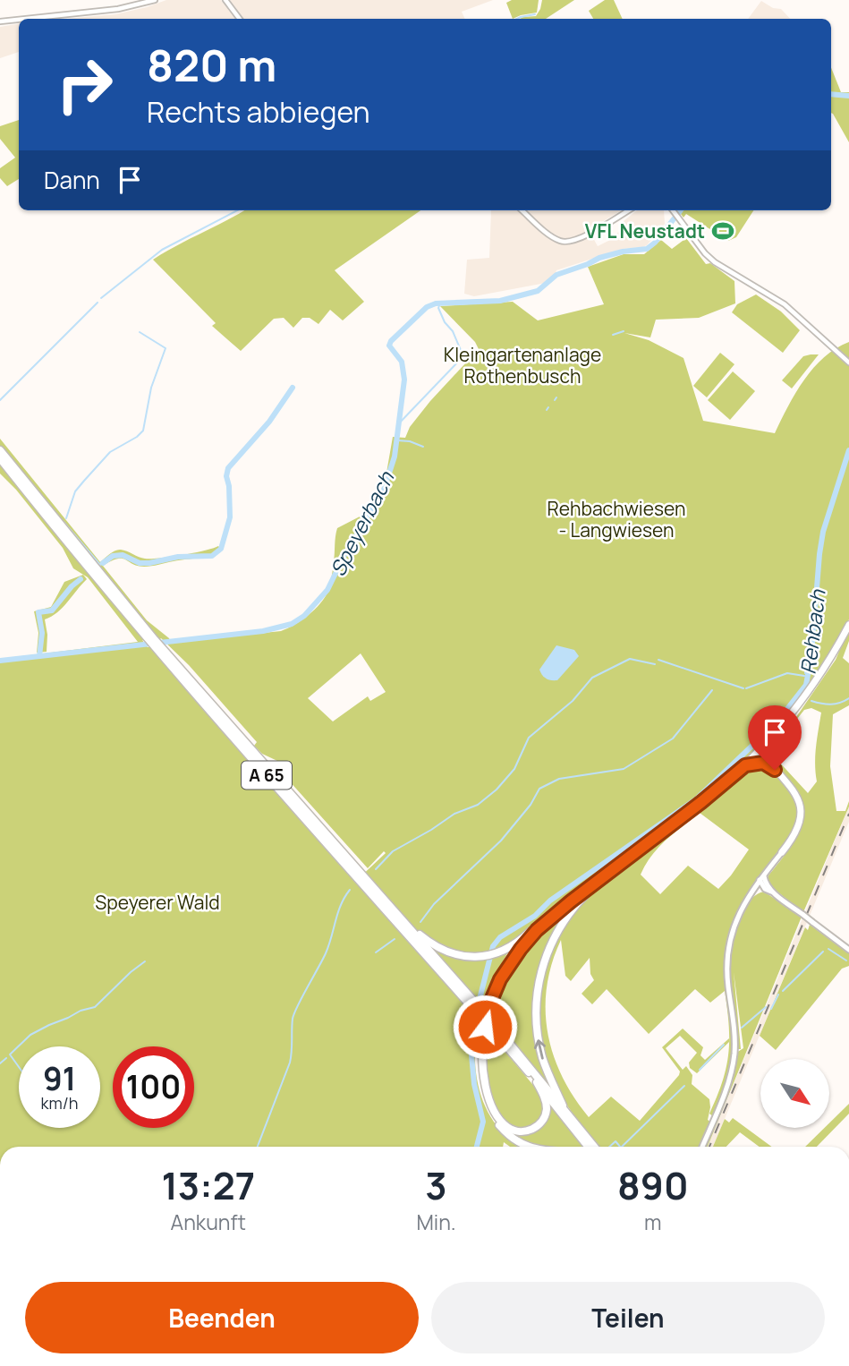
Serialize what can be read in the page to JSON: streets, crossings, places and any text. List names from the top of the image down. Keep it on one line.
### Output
{"streets":{"highway":["A 65"]},"water":["Speyerbach","Rehbach"],"parks":["Kleingartenanlage Rothenbusch","Rehbachwiesen - Langwiesen","Speyerer Wald"],"places":{"sports":["VFL Neustadt"]},"north":"bottom right","page":{"turn":["820 m","Rechts abbiegen"],"then":"Dann","speed":"91 km/h","limit":"100","eta":["13:27","Ankunft","3","Min.","890","m"],"buttons":["Beenden","Teilen"]}}
